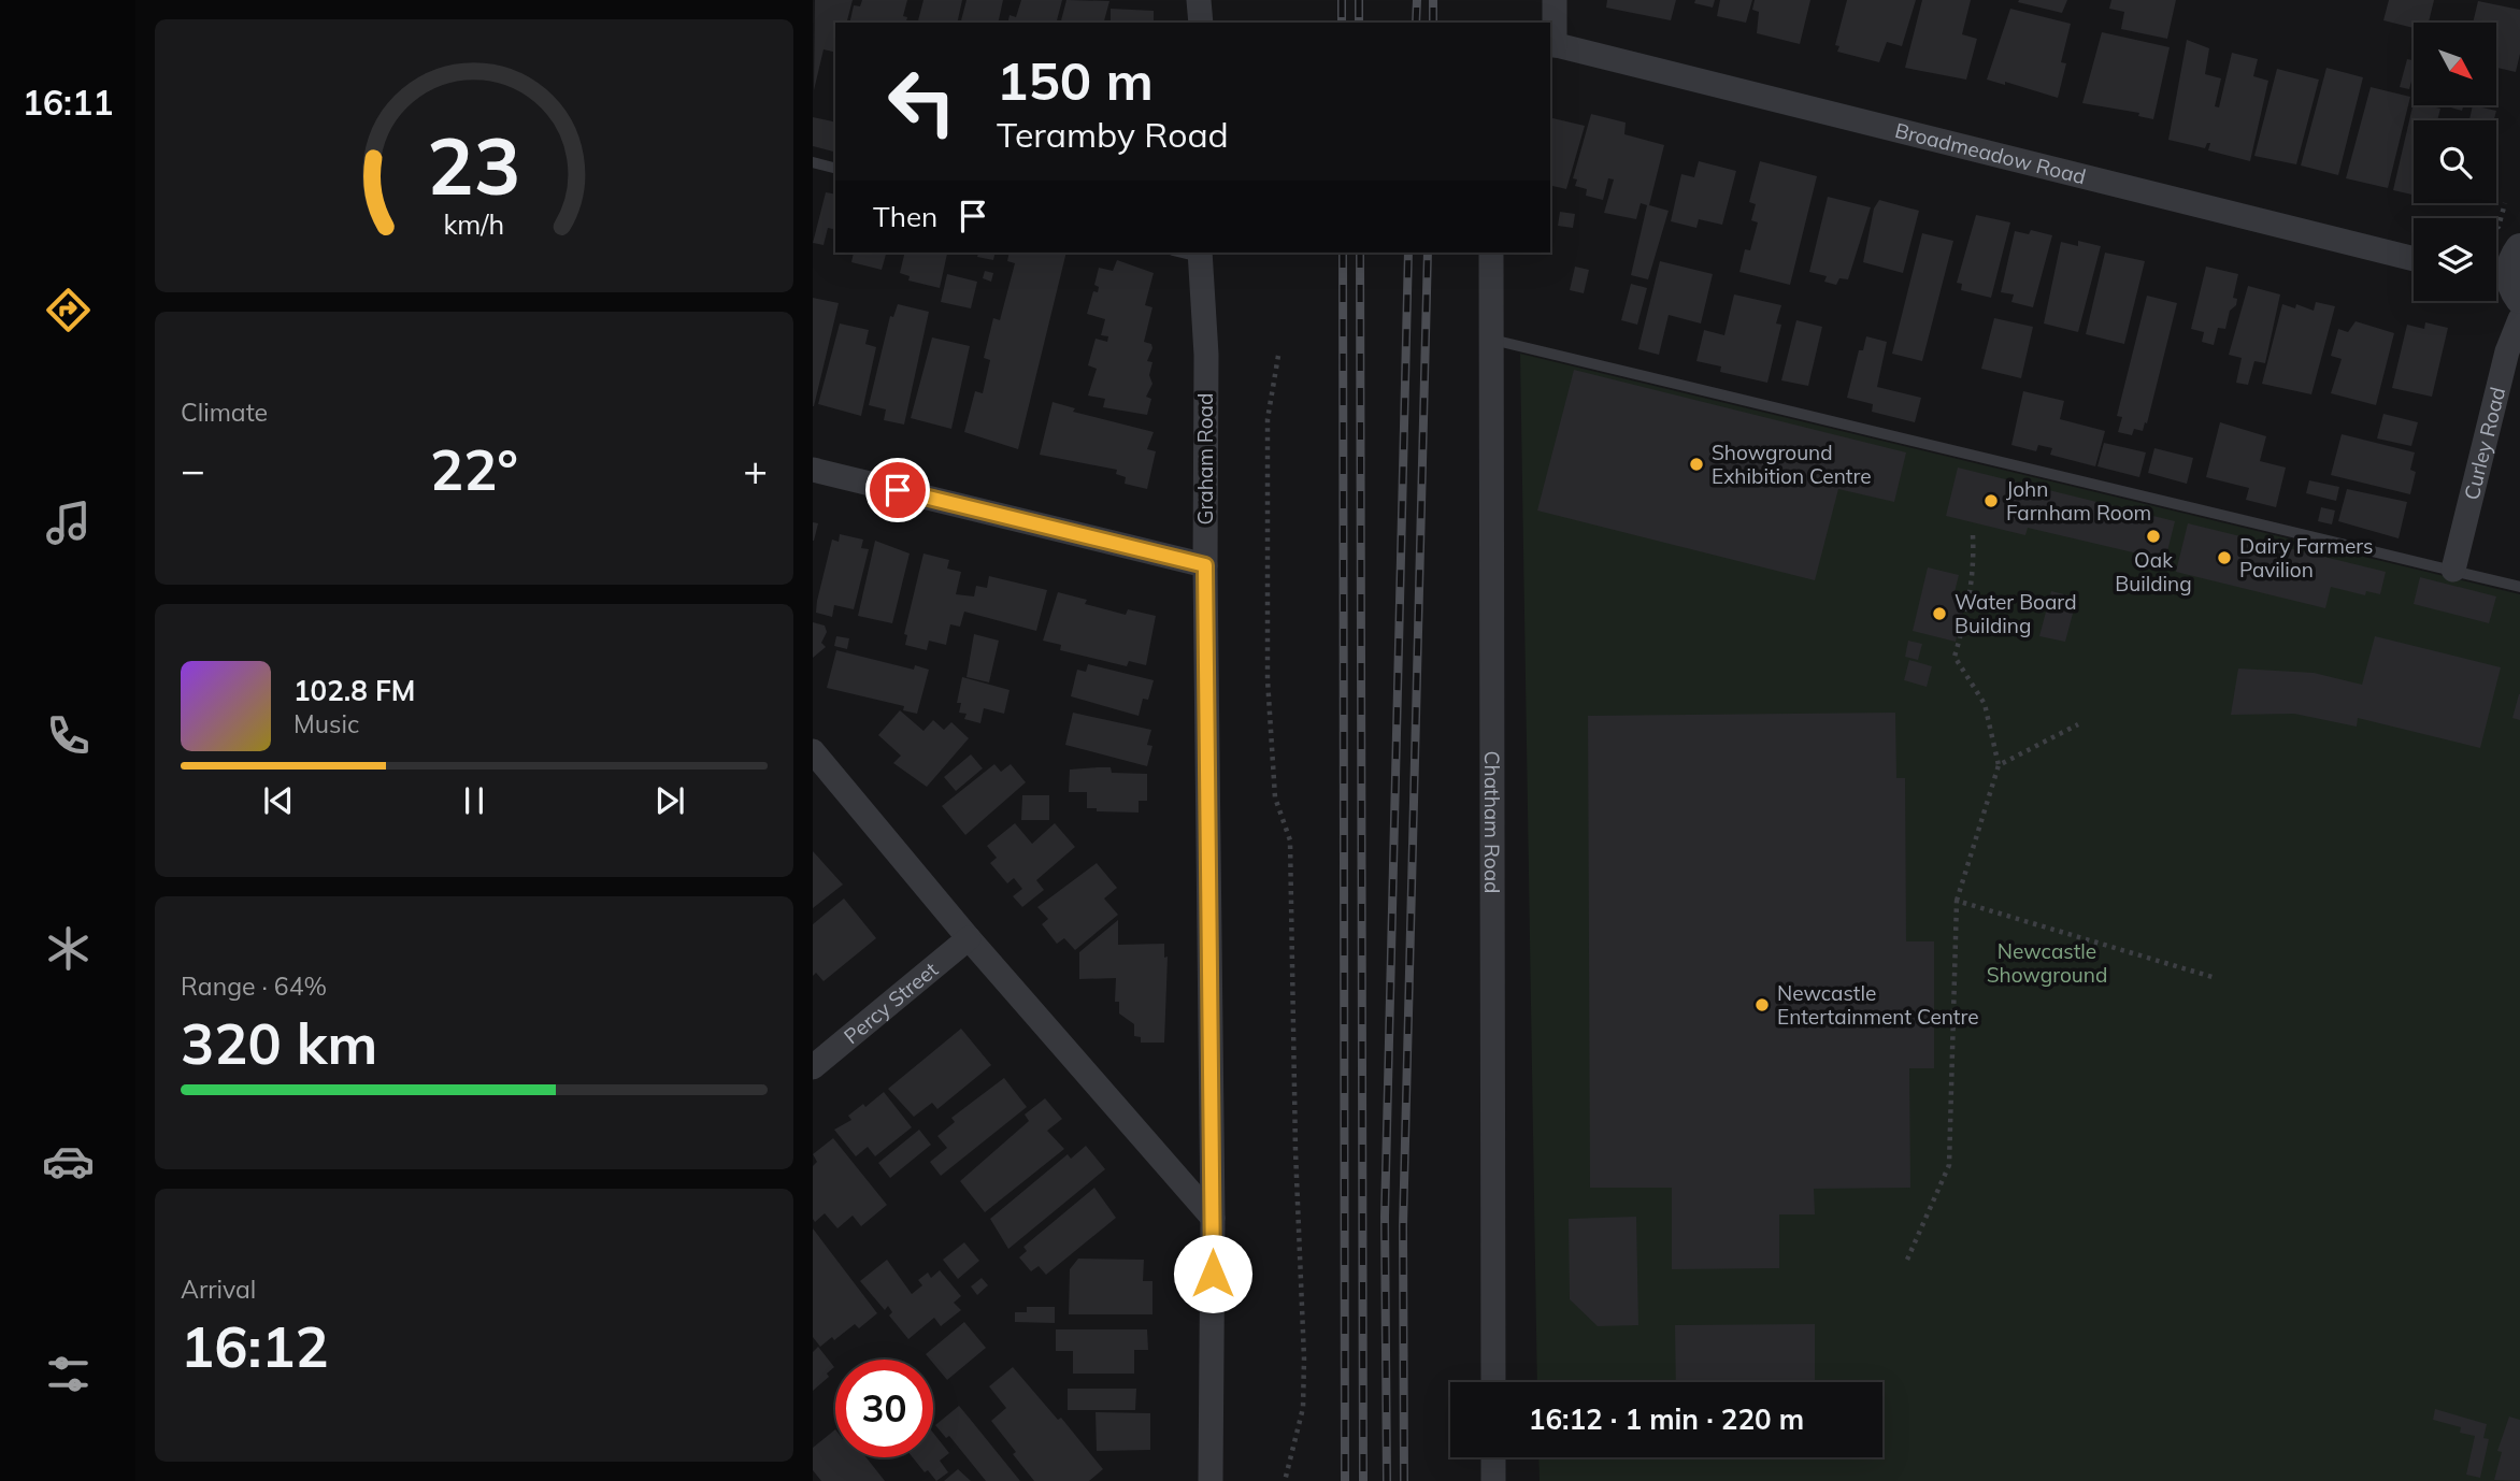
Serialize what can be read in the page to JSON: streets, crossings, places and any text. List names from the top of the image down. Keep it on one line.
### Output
{"streets":{"street":["Broadmeadow Road","Curley Road","Graham Road","Chatham Road","Percy Street"]},"parks":["Newcastle Showground"],"places":["Showground Exhibition Centre","John Farnham Room","Oak Building","Dairy Farmers Pavilion","Water Board Building","Newcastle Entertainment Centre"],"north":"bottom right","page":{"tabs":"16:11","turn":["150 m","Teramby Road"],"then":"Then","tile":["Climate",["Range · 64%","320 km"],["Arrival","16:12"]],"heat":["−","22°","+"],"song":["102.8 FM","Music"],"limit":"30","trip":"16:12 · 1 min · 220 m","gauge":["23","km/h"]}}
